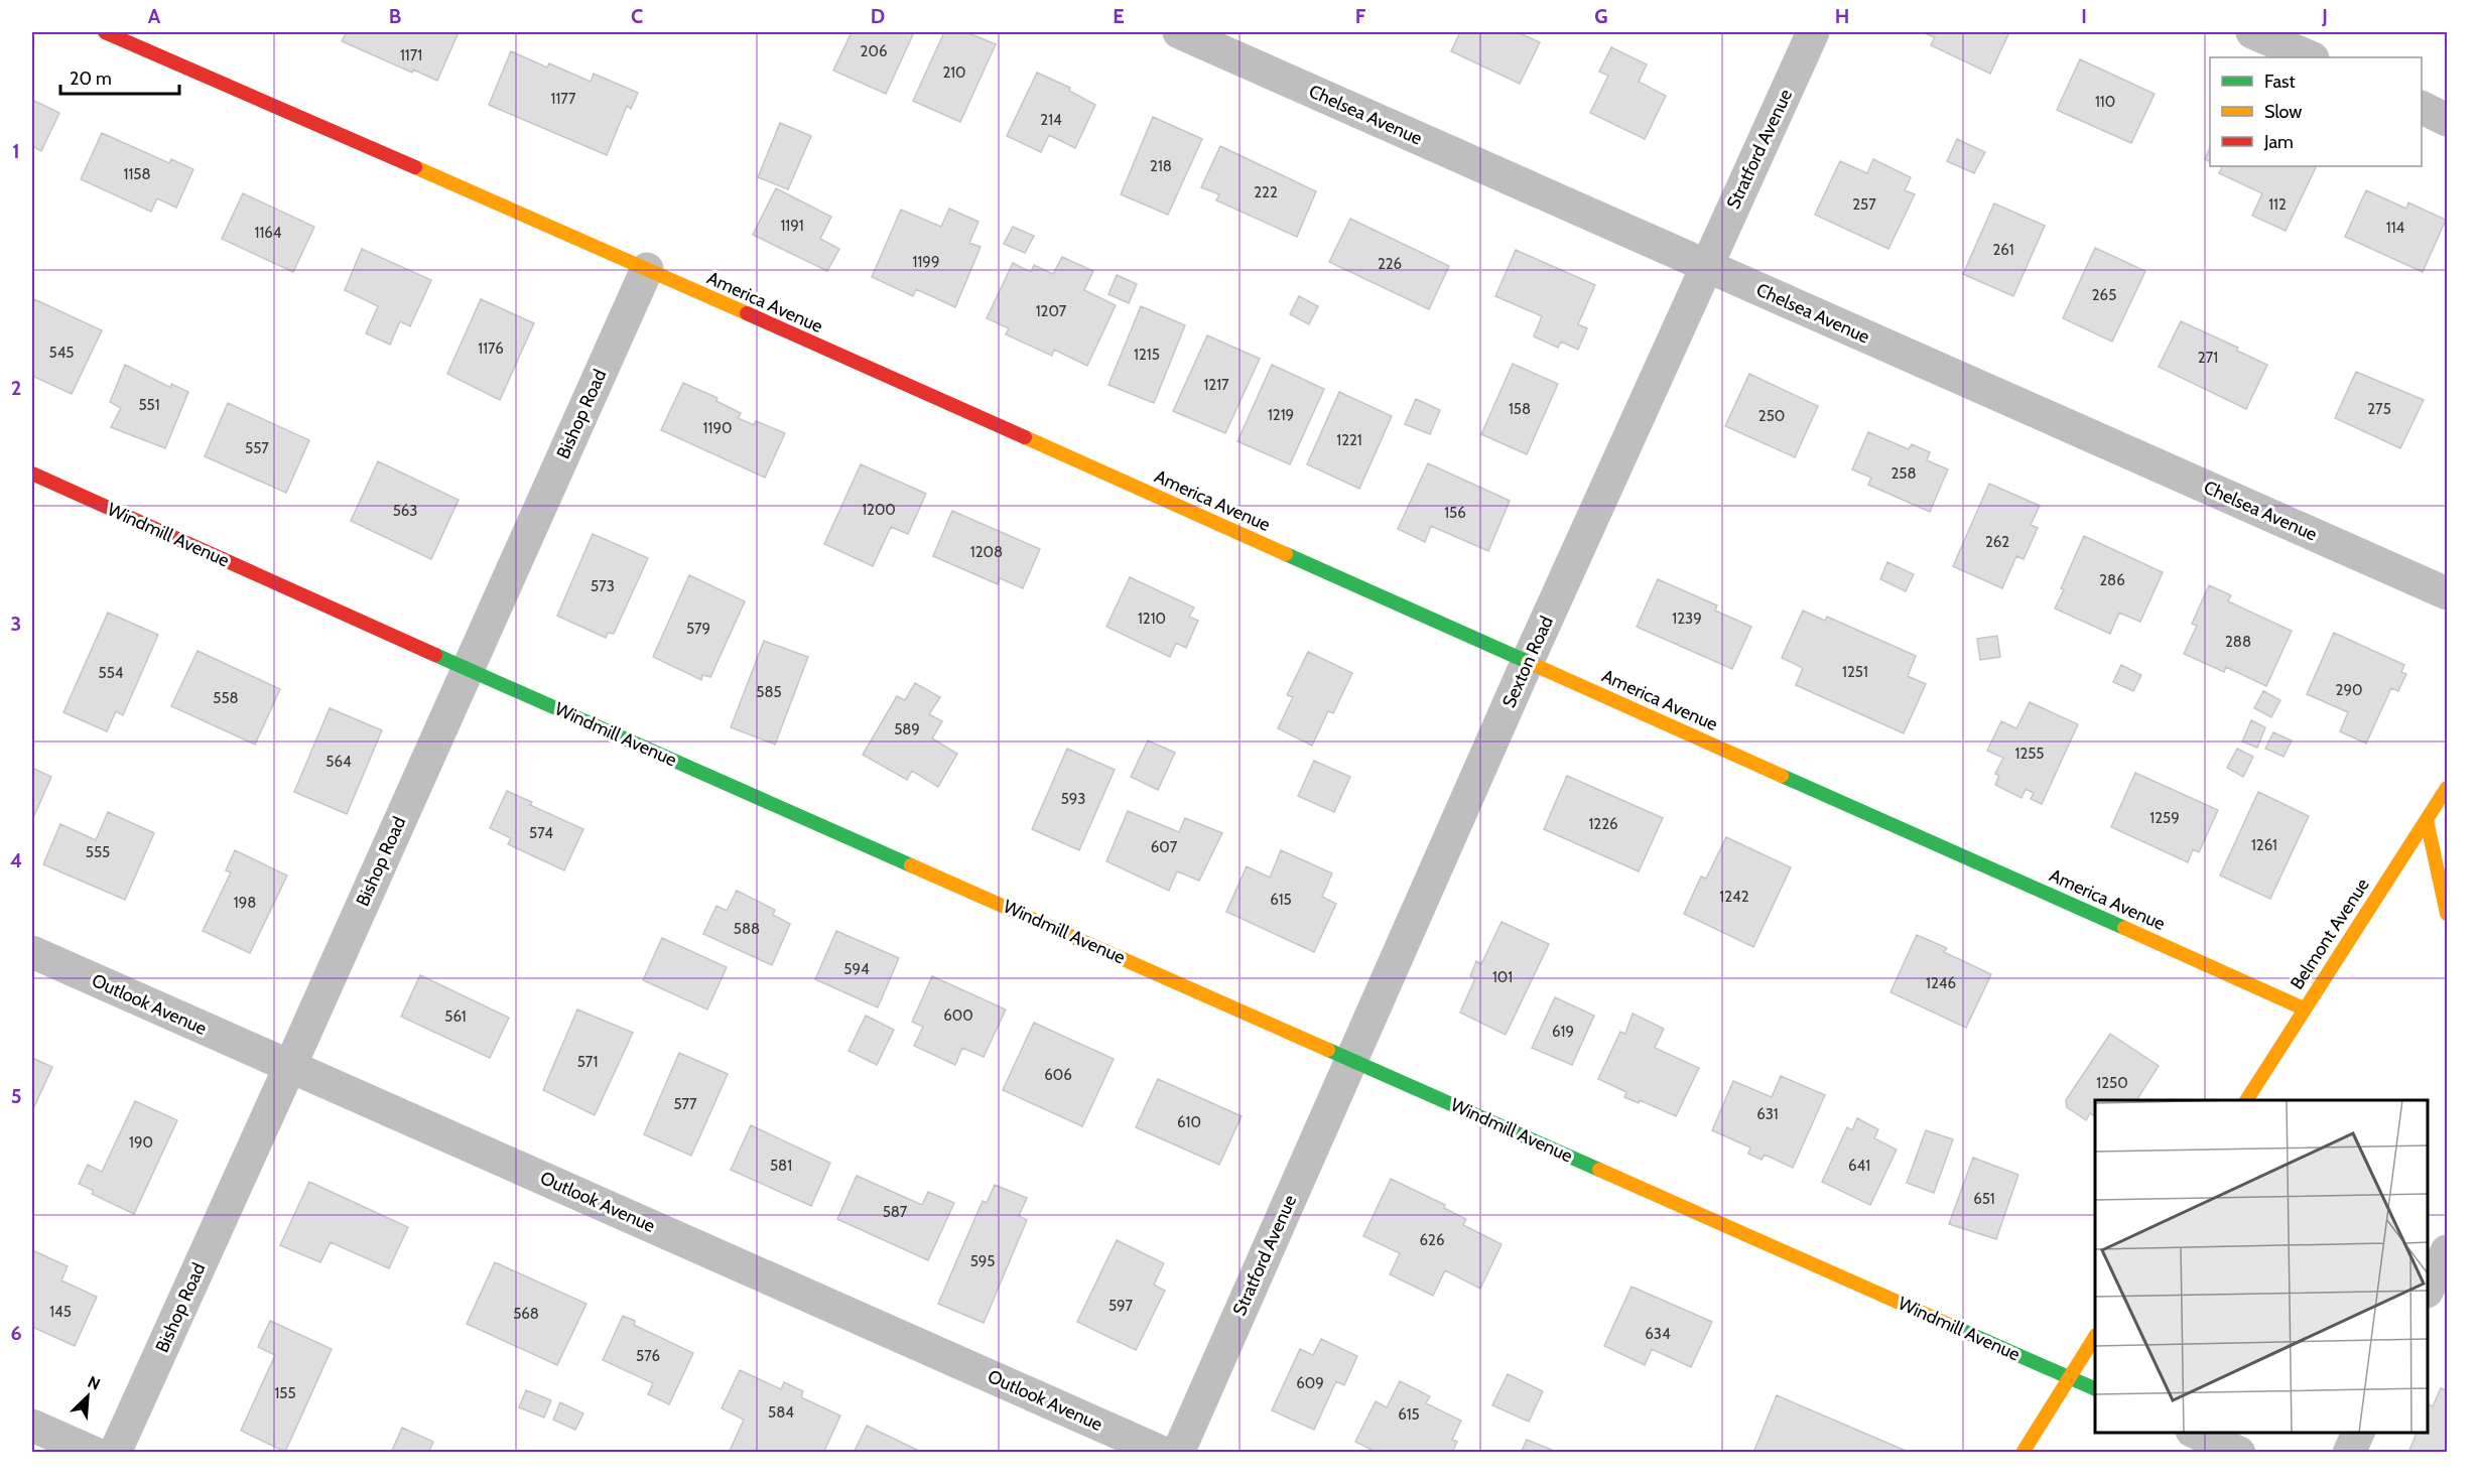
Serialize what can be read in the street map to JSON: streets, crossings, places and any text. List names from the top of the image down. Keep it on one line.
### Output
{"streets":{"street":["Chelsea Avenue","Stratford Avenue","America Avenue","Bishop Road","Windmill Avenue","Sexton Road","Belmont Avenue","Outlook Avenue"]},"crossings":[["Chelsea Avenue","Stratford Avenue"],["Chelsea Avenue","Sexton Road"],["Stratford Avenue","Windmill Avenue"],["Stratford Avenue","Sexton Road"],["America Avenue","Bishop Road"],["America Avenue","Sexton Road"],["America Avenue","Belmont Avenue"],["Bishop Road","Windmill Avenue"],["Bishop Road","Outlook Avenue"],["Windmill Avenue","Sexton Road"]],"house_numbers":["206","1171","210","1177","110","214","218","1158","222","257","112","1191","114","1164","261","1199","226","265","1207","1176","545","1215","271","1217","551","158","275","1219","250","1190","1221","557","258","1200","563","156","262","1208","286","573","1210","1239","579","288","1251","554","290","585","558","589","1255","564","593","1259","1226","574","1261","607","555","1242","615","198","588","594","101","1246","600","561","619","571","606","1250","577","631","610","190","581","641","651","587","626","595","597","145","568","634","576","609","155","584","615"],"legend":["Fast","Slow","Jam"],"scale_bar":"20 m","north":"top right","grid":{"columns":["A","B","C","D","E","F","G","H","I","J"],"rows":["1","2","3","4","5","6"]}}
